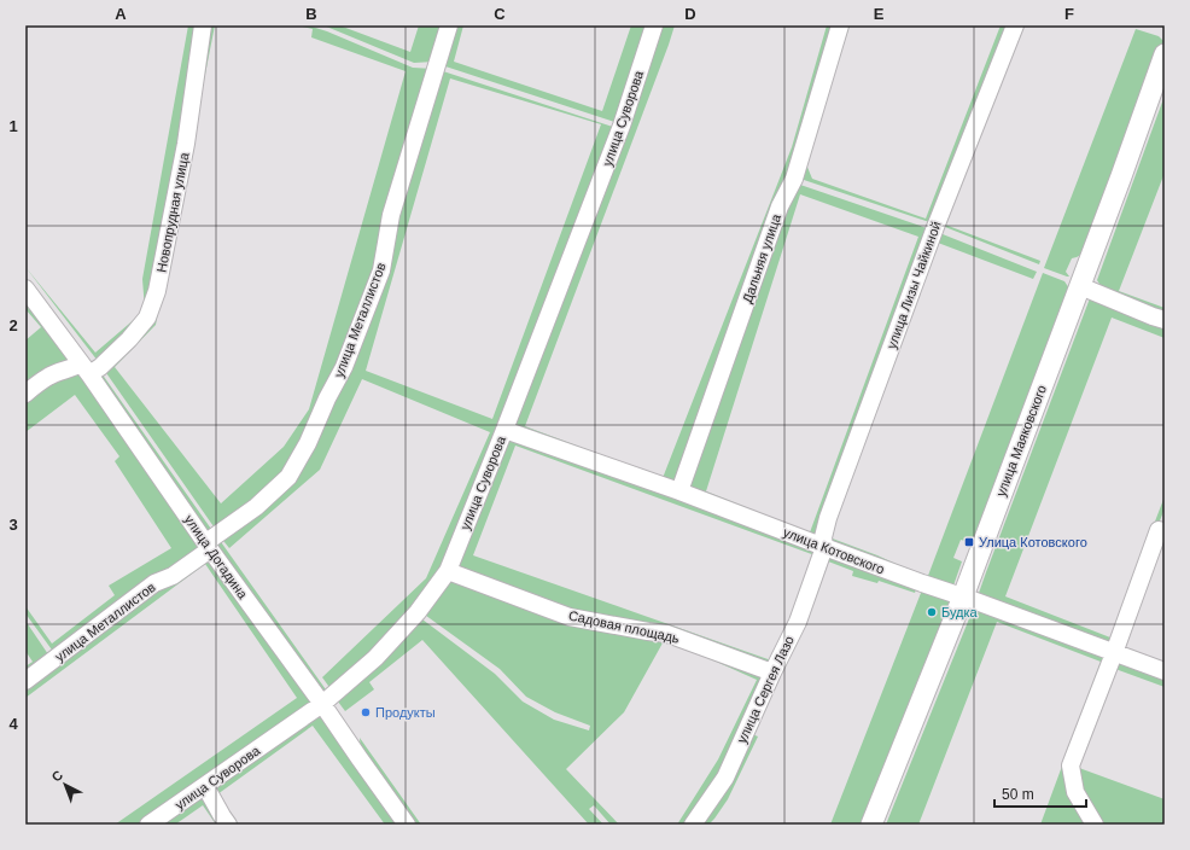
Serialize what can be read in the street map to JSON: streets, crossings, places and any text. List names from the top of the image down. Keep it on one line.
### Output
{"streets":{"main road":["улица Маяковского"],"street":["улица Суворова","Новопрудная улица","Дальняя улица","улица Лизы Чайкиной","улица Металлистов","улица Котовского","улица Догадина","Садовая площадь","улица Сергея Лазо"]},"crossings":[["улица Суворова","улица Котовского"],["улица Суворова","улица Догадина"],["улица Суворова","Садовая площадь"],["Новопрудная улица","улица Догадина"],["Дальняя улица","улица Котовского"],["улица Лизы Чайкиной","улица Котовского"],["улица Лизы Чайкиной","улица Сергея Лазо"],["улица Металлистов","улица Догадина"],["улица Маяковского","улица Котовского"],["улица Котовского","улица Сергея Лазо"],["Садовая площадь","улица Сергея Лазо"]],"places":{"transit":["Улица Котовского"],"other":["Будка","Продукты"]},"scale_bar":"50 m","north":"top left","grid":{"columns":["A","B","C","D","E","F"],"rows":["1","2","3","4"]}}
